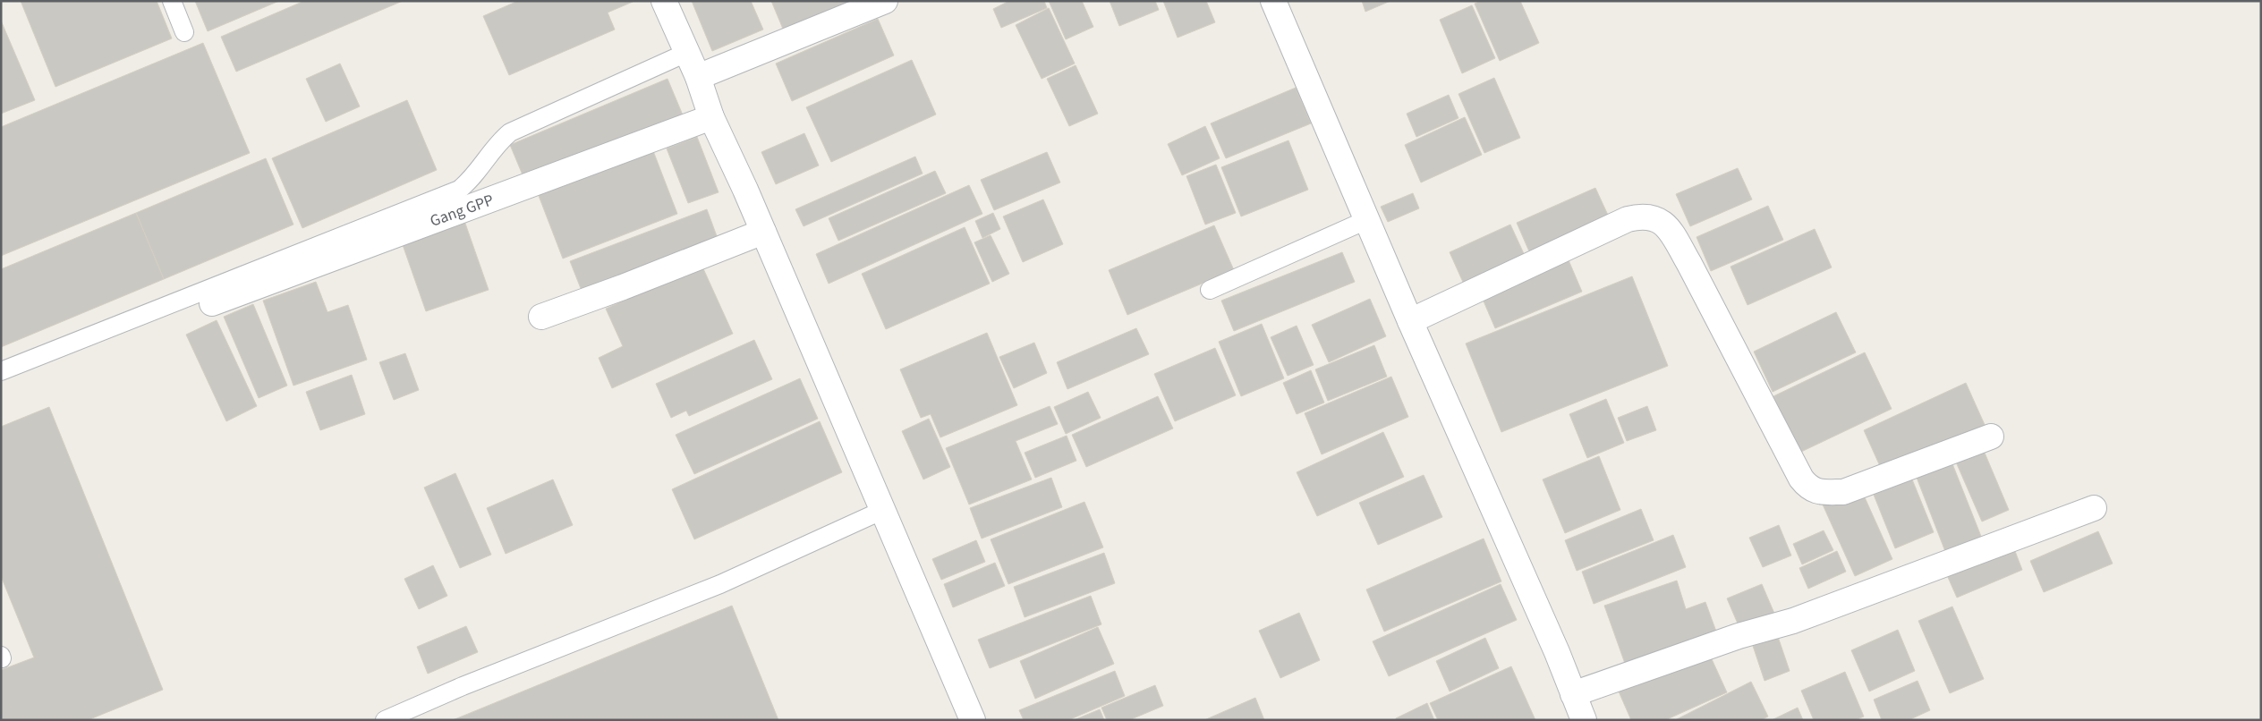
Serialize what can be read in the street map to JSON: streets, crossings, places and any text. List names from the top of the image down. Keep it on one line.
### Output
{"streets":{"street":["Gang GPP"]}}
